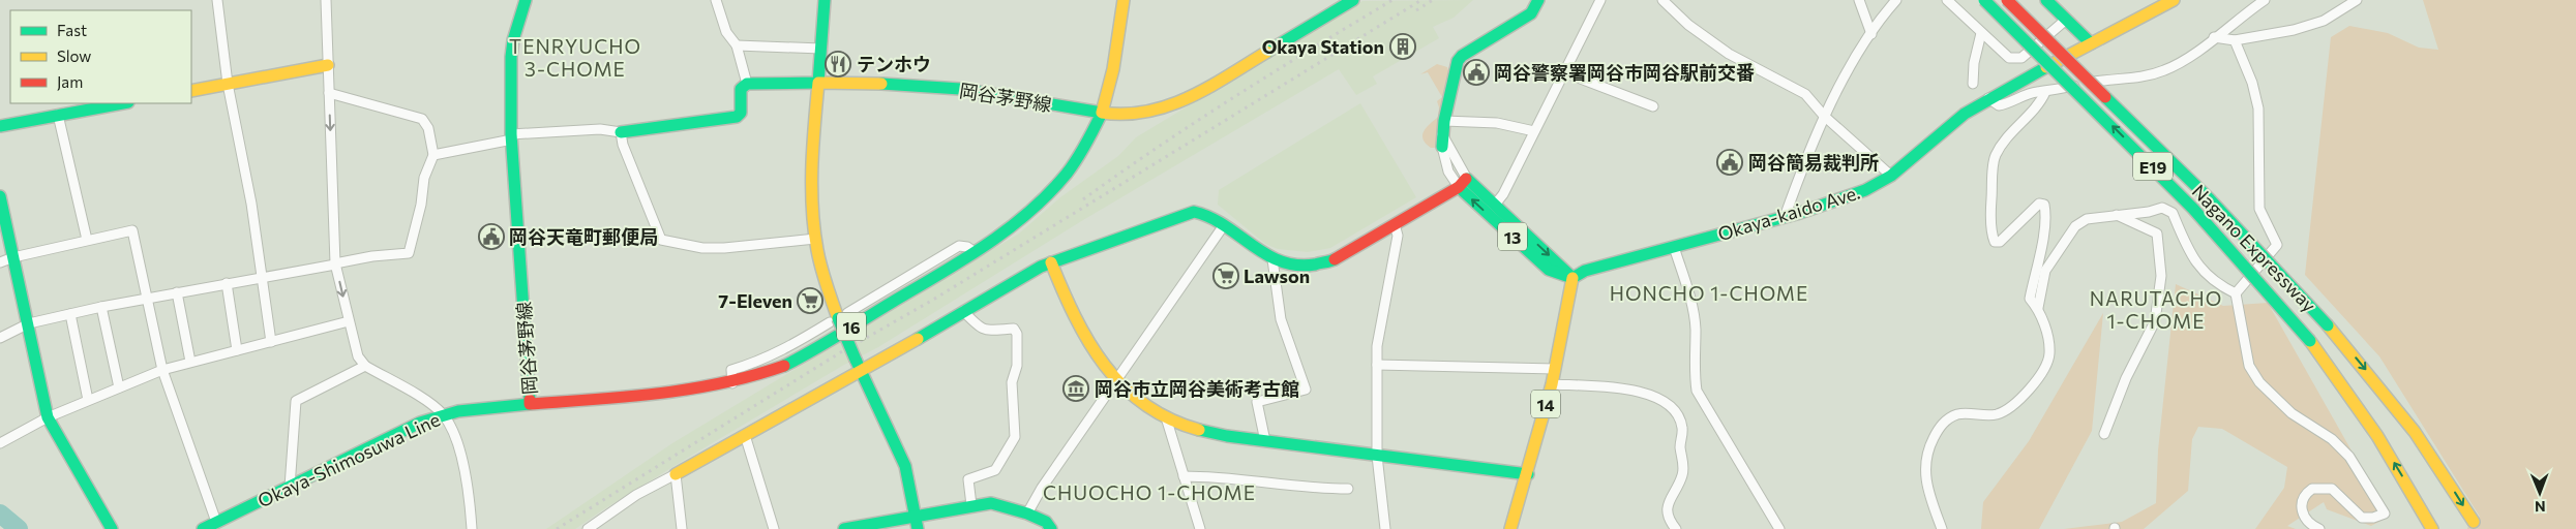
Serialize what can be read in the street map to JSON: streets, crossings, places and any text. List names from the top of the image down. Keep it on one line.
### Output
{"streets":{"main road":["岡谷茅野線","E19","Okaya-kaido Ave.","13","Nagano Expressway","16","14","Okaya-Shimosuwa Line"]},"crossings":[["岡谷茅野線","16"],["岡谷茅野線","Okaya-Shimosuwa Line"],["Okaya-kaido Ave.","13"],["Okaya-kaido Ave.","14"],["13","14"]],"districts":["TENRYUCHO 3-CHOME","HONCHO 1-CHOME","NARUTACHO 1-CHOME","CHUOCHO 1-CHOME"],"places":{"building":["Okaya Station"],"restaurant":["テンホウ"],"public building":["岡谷警察署岡谷市岡谷駅前交番","岡谷簡易裁判所","岡谷天竜町郵便局"],"supermarket":["Lawson","7-Eleven"],"museum":["岡谷市立岡谷美術考古館"]},"legend":["Fast","Slow","Jam"],"north":"bottom"}
